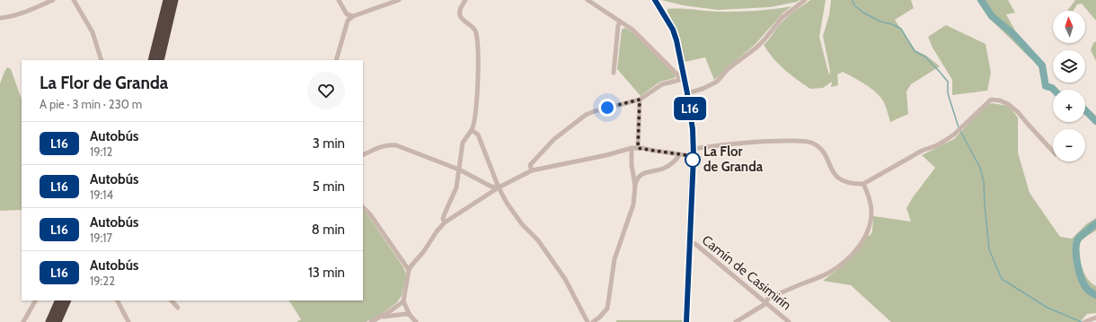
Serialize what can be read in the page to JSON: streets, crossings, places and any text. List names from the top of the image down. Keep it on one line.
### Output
{"streets":{"street":["Camín de Casimirín"]},"places":["La Flor de Granda"],"lines":["bus line L16"],"north":"top","page":{"on_map":"L16","map_buttons":["+","−"],"heading":["La Flor de Granda","A pie · 3 min · 230 m"],"list":[{"mark":"L16","name":"Autobús","note":"19:12","value":"3 min"},{"mark":"L16","name":"Autobús","note":"19:14","value":"5 min"},{"mark":"L16","name":"Autobús","note":"19:17","value":"8 min"},{"mark":"L16","name":"Autobús","note":"19:22","value":"13 min"}]}}
